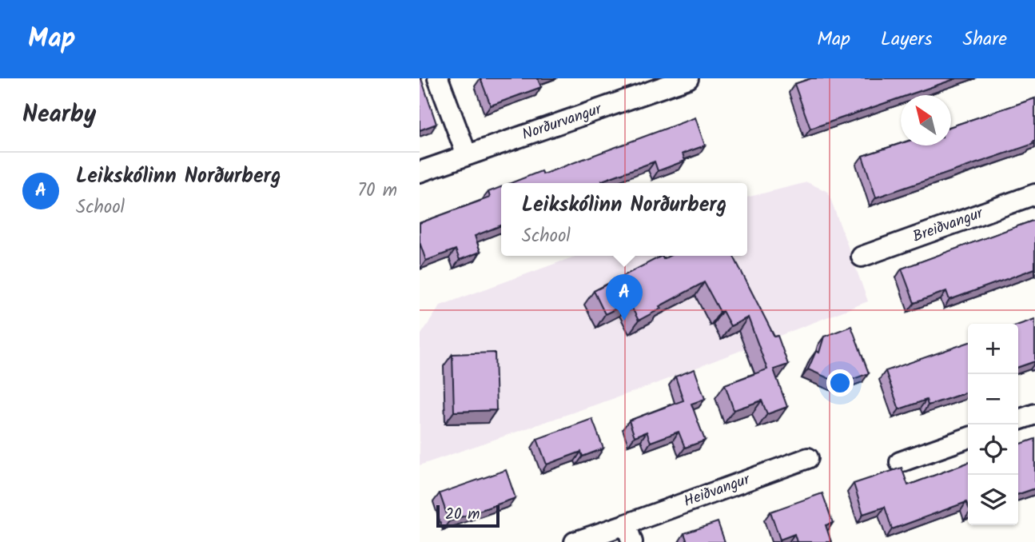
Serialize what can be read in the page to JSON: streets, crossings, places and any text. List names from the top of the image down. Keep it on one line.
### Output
{"streets":{"street":["Norðurvangur","Breiðvangur","Heiðvangur"]},"scale_bar":"20 m","north":"top left","page":{"header":"Map","nav":["Map","Layers","Share"],"heading":"Nearby","list":[{"mark":"A","name":"Leikskólinn Norðurberg","note":"School","value":"70 m"}],"popup":["Leikskólinn Norðurberg","School"],"pins":"A","map_buttons":["+","−"],"scale":"20 m"}}
